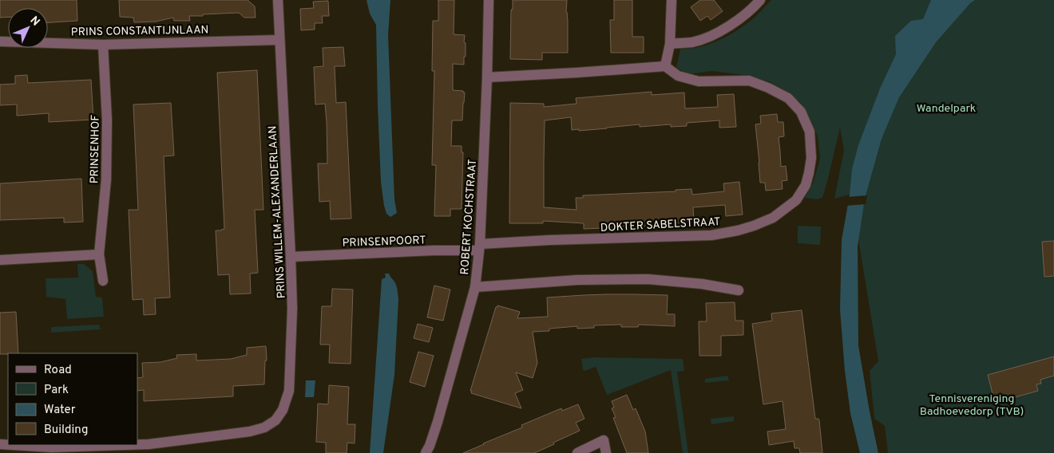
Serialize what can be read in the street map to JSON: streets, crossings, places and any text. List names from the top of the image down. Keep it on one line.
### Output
{"streets":{"street":["PRINS CONSTANTIJNLAAN","PRINSENHOF","PRINS WILLEM-ALEXANDERLAAN","ROBERT KOCHSTRAAT","DOKTER SABELSTRAAT","PRINSENPOORT"]},"crossings":[["PRINS CONSTANTIJNLAAN","PRINSENHOF"],["PRINS CONSTANTIJNLAAN","PRINS WILLEM-ALEXANDERLAAN"],["PRINS WILLEM-ALEXANDERLAAN","PRINSENPOORT"],["ROBERT KOCHSTRAAT","DOKTER SABELSTRAAT"],["ROBERT KOCHSTRAAT","PRINSENPOORT"],["DOKTER SABELSTRAAT","PRINSENPOORT"]],"parks":["Wandelpark","Tennisvereniging Badhoevedorp (TVB)"],"legend":["Road","Park","Water","Building"],"north":"top right"}
